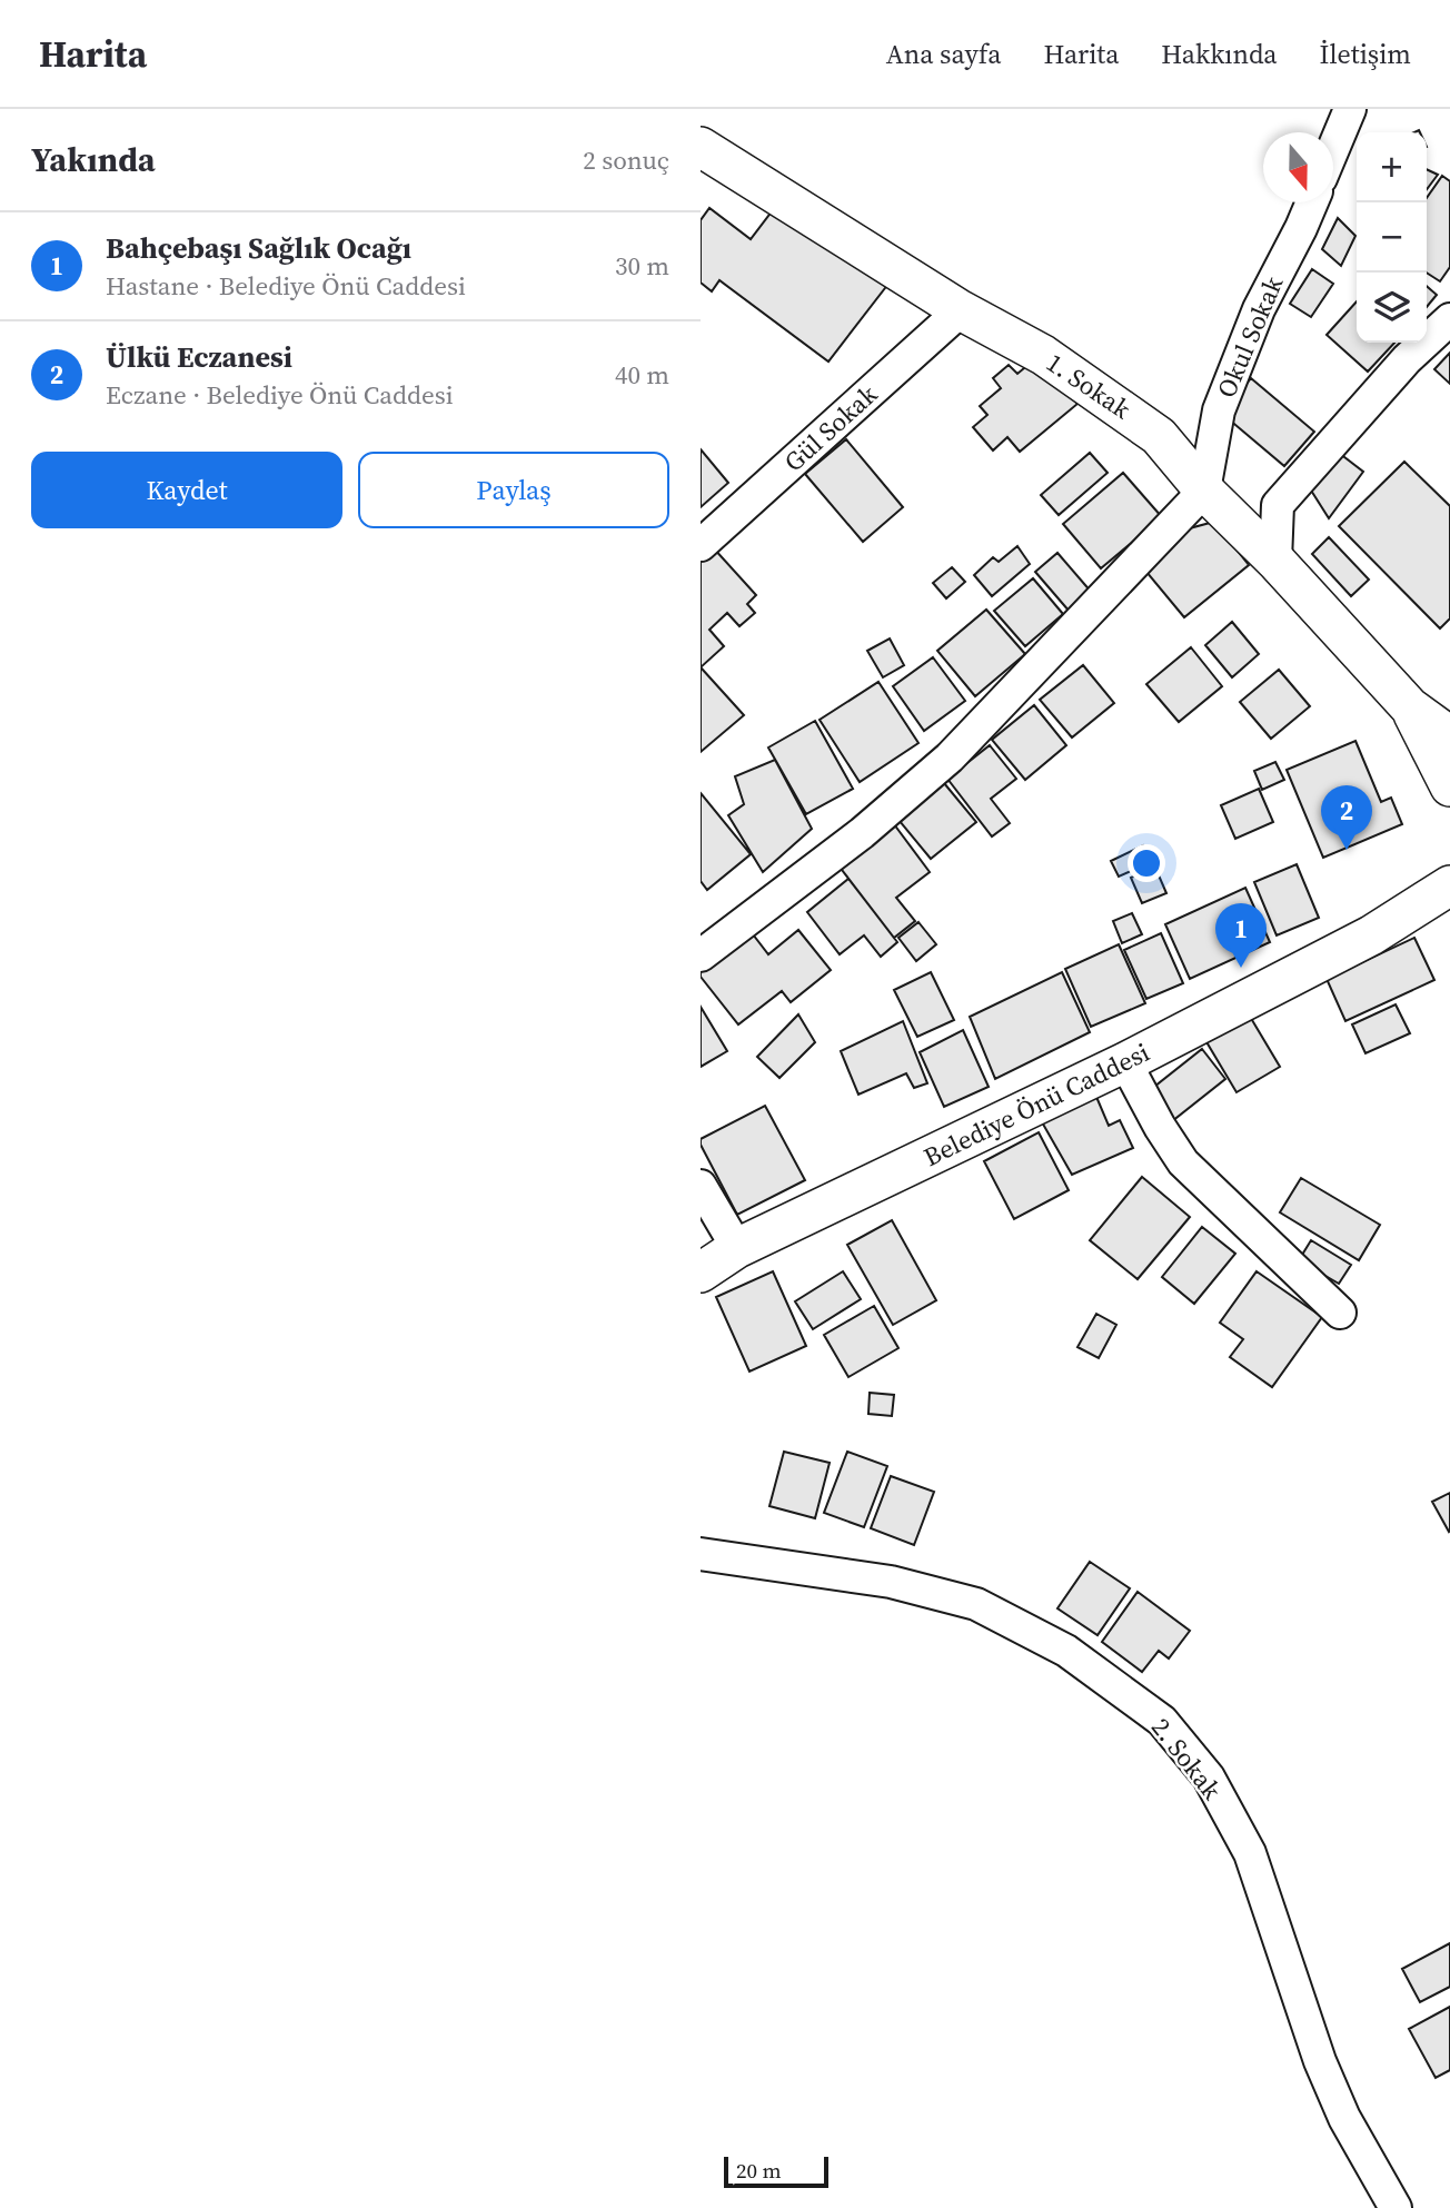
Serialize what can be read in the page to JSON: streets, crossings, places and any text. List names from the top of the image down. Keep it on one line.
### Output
{"streets":{"street":["Okul Sokak","1. Sokak","Gül Sokak","Belediye Önü Caddesi","2. Sokak"]},"crossings":[["Okul Sokak","1. Sokak"],["1. Sokak","Gül Sokak"]],"scale_bar":"20 m","north":"bottom","page":{"header":"Harita","nav":["Ana sayfa","Harita","Hakkında","İletişim"],"heading":["Yakında","2 sonuç"],"map_buttons":["+","−"],"list":[{"mark":"1","name":"Bahçebaşı Sağlık Ocağı","note":"Hastane · Belediye Önü Caddesi","value":"30 m"},{"mark":"2","name":"Ülkü Eczanesi","note":"Eczane · Belediye Önü Caddesi","value":"40 m"}],"buttons":["Kaydet","Paylaş"],"pins":["2","1"],"scale":"20 m"}}
